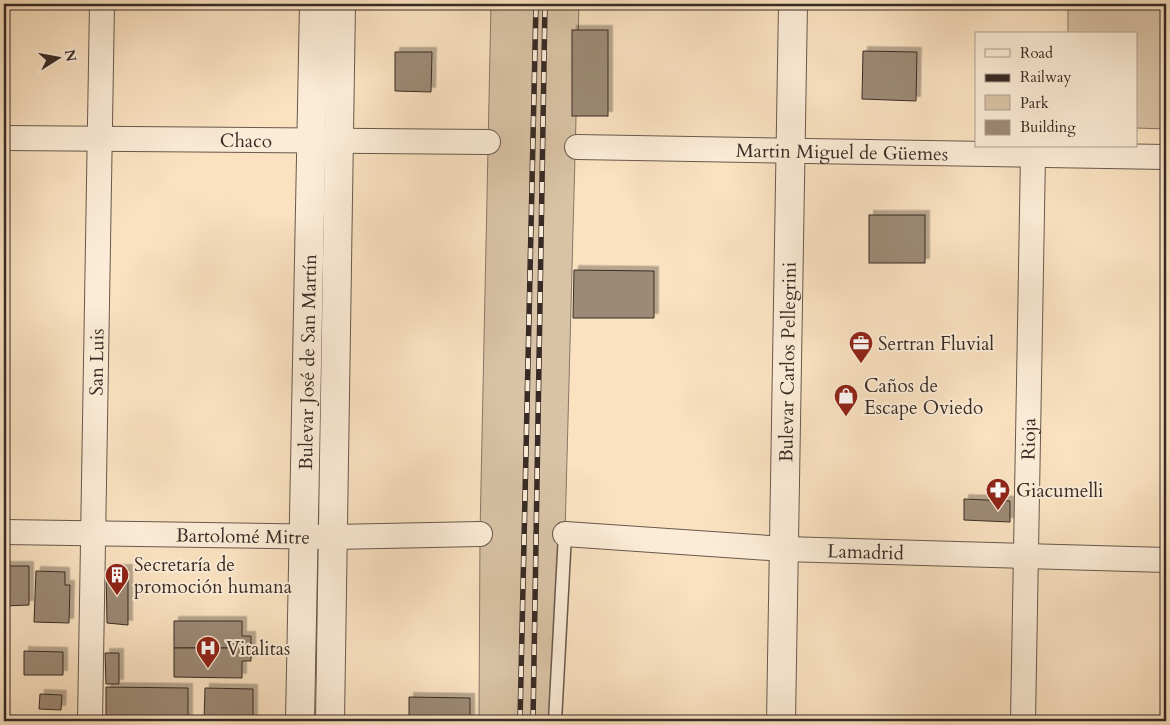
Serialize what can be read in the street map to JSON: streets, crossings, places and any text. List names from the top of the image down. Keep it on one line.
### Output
{"streets":{"street":["Chaco","Martin Miguel de Güemes","San Luis","Bulevar José de San Martín","Bulevar Carlos Pellegrini","Rioja","Bartolomé Mitre","Lamadrid"]},"crossings":[["Chaco","San Luis"],["Chaco","Bulevar José de San Martín"],["Martin Miguel de Güemes","Bulevar Carlos Pellegrini"],["Martin Miguel de Güemes","Rioja"],["San Luis","Bartolomé Mitre"],["Bulevar José de San Martín","Bartolomé Mitre"],["Bulevar Carlos Pellegrini","Lamadrid"],["Rioja","Lamadrid"]],"places":{"office":["Sertran Fluvial"],"shop":["Caños de Escape Oviedo"],"pharmacy":["Giacumelli"],"building":["Secretaría de promoción humana"],"hospital":["Vitalitas"]},"legend":["Road","Railway","Park","Building"],"north":"right"}
